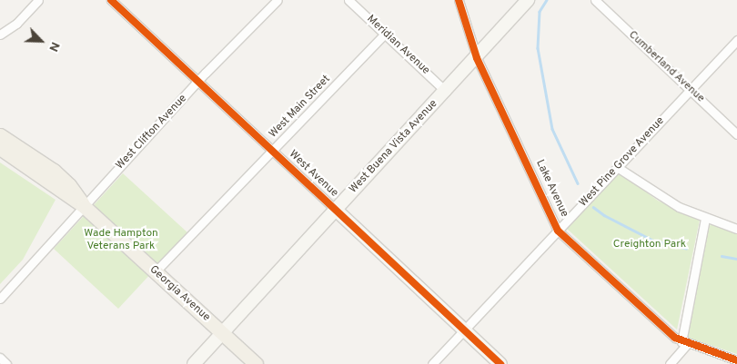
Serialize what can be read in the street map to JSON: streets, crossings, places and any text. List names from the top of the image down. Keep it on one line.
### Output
{"streets":{"main road":["Georgia Avenue"],"street":["Meridian Avenue","Cumberland Avenue","West Main Street","West Clifton Avenue","West Buena Vista Avenue","West Pine Grove Avenue","West Avenue","Lake Avenue"]},"crossings":[["Meridian Avenue","West Main Street"],["Meridian Avenue","West Buena Vista Avenue"],["Cumberland Avenue","West Pine Grove Avenue"],["West Main Street","West Avenue"],["West Main Street","Georgia Avenue"],["West Clifton Avenue","West Avenue"],["West Clifton Avenue","Georgia Avenue"],["West Buena Vista Avenue","West Avenue"],["West Buena Vista Avenue","Lake Avenue"],["West Buena Vista Avenue","Georgia Avenue"],["West Pine Grove Avenue","West Avenue"],["West Pine Grove Avenue","Lake Avenue"]],"parks":["Wade Hampton Veterans Park","Creighton Park"],"north":"bottom right"}
